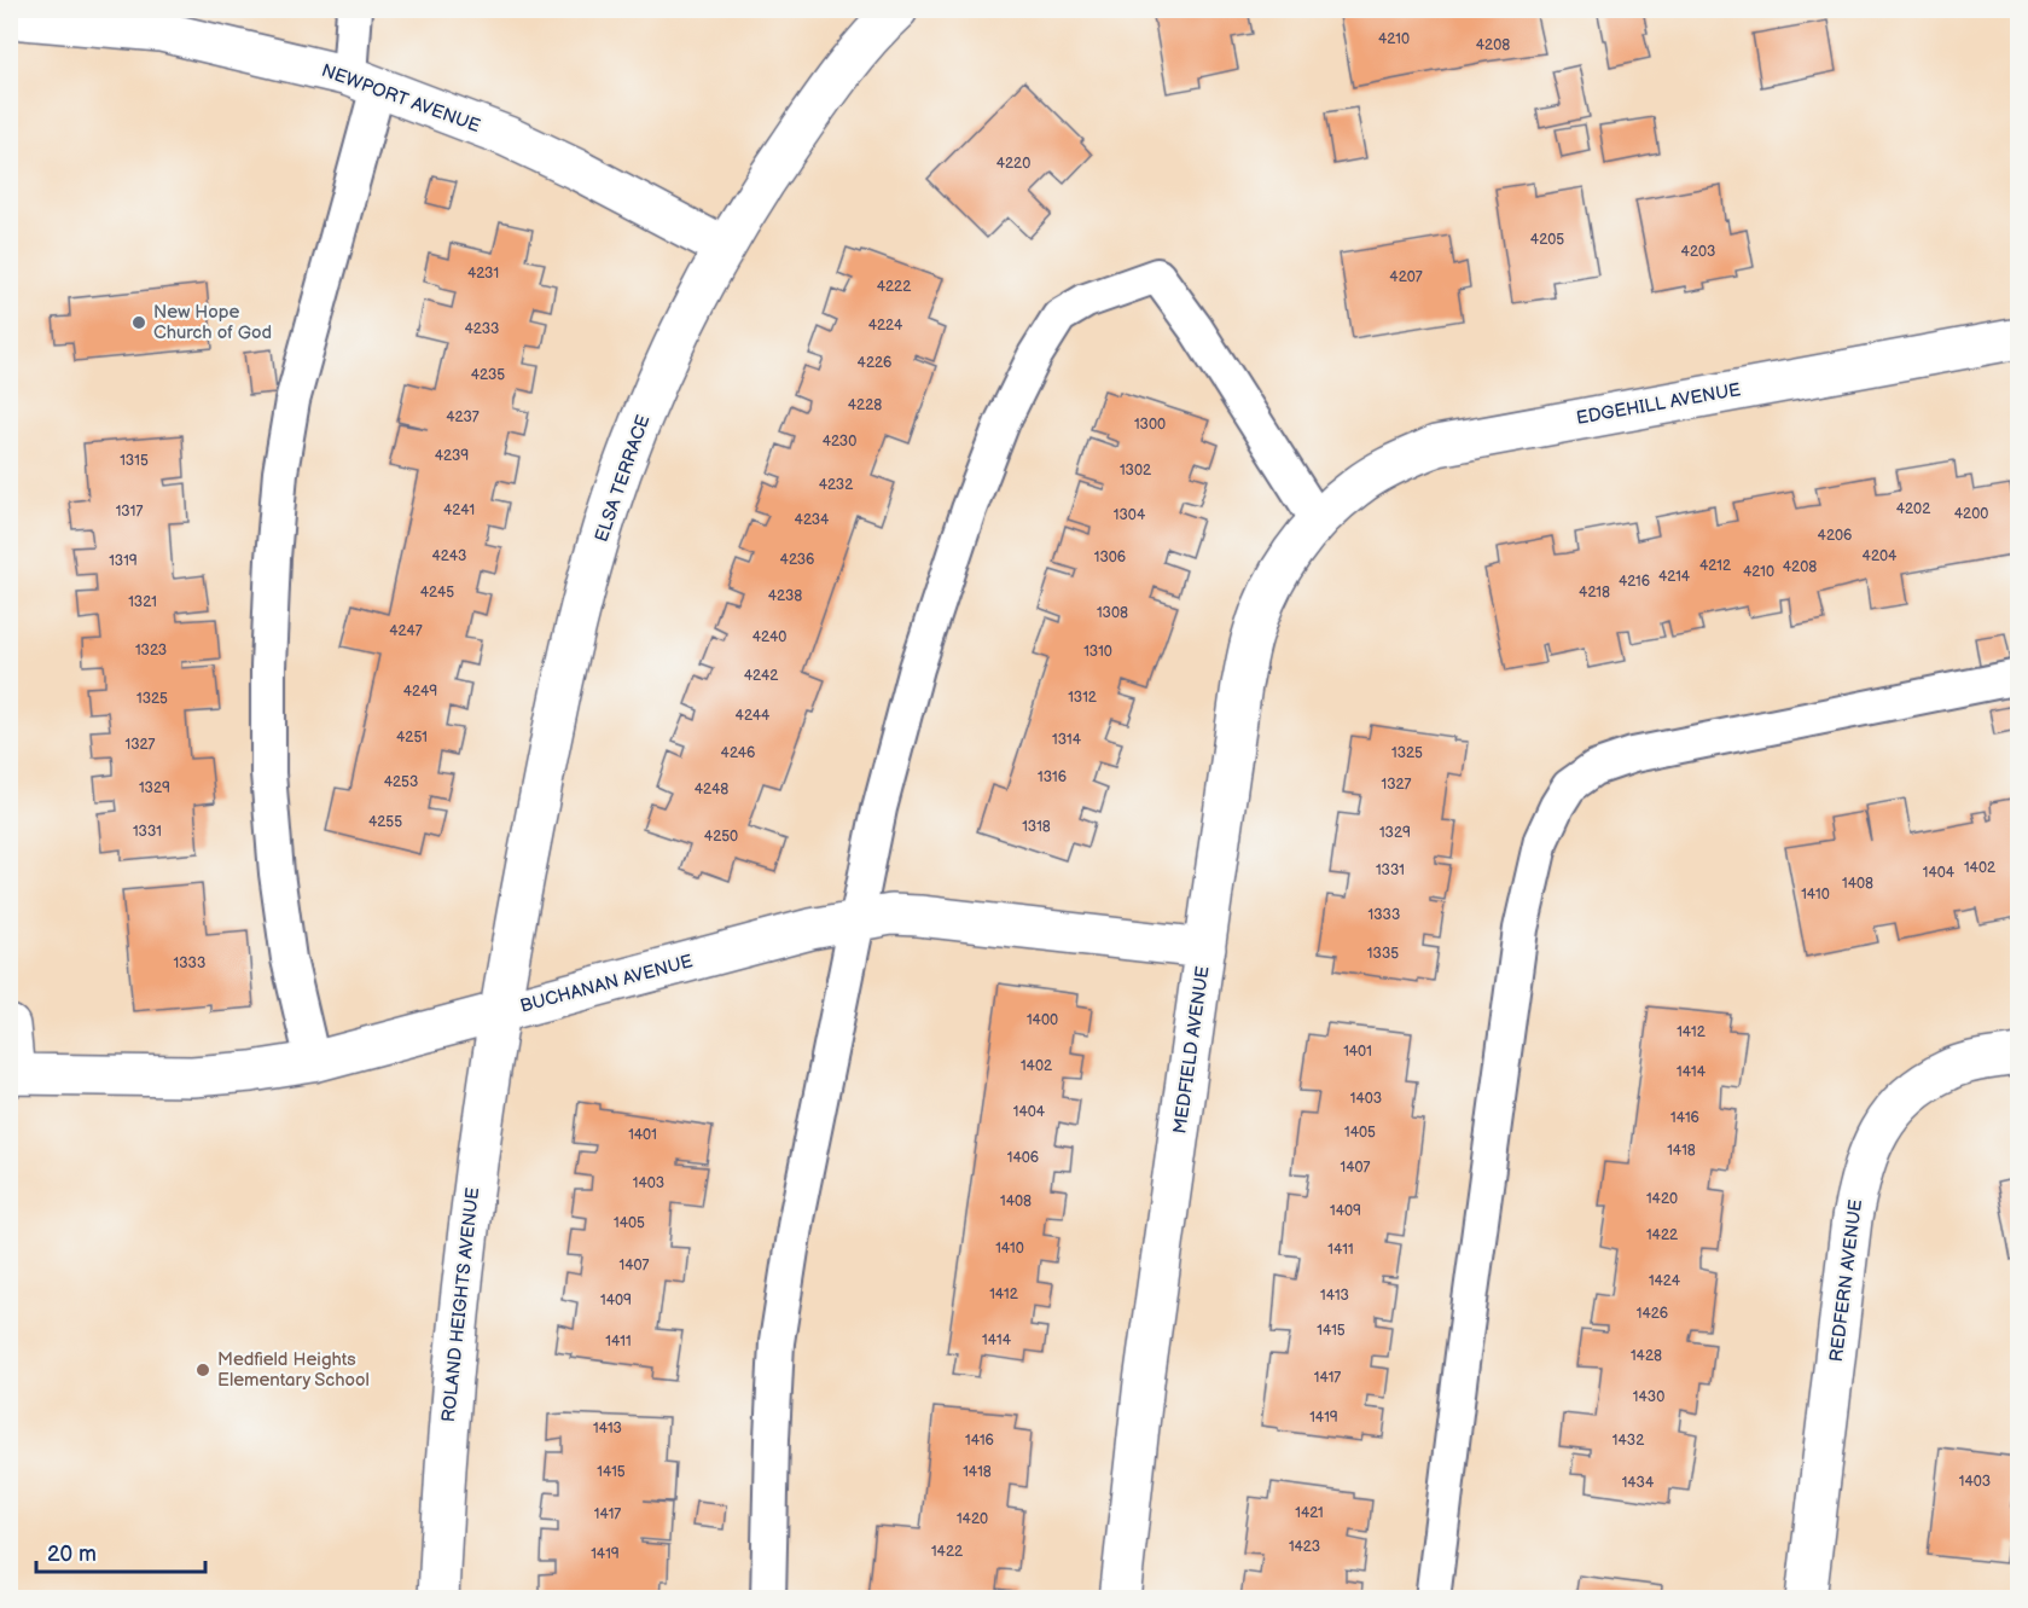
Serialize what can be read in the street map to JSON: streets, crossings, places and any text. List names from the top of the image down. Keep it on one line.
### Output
{"streets":{"street":["NEWPORT AVENUE","EDGEHILL AVENUE","ELSA TERRACE","BUCHANAN AVENUE","MEDFIELD AVENUE","REDFERN AVENUE","ROLAND HEIGHTS AVENUE"]},"crossings":[["NEWPORT AVENUE","ELSA TERRACE"],["EDGEHILL AVENUE","MEDFIELD AVENUE"],["ELSA TERRACE","BUCHANAN AVENUE"],["ELSA TERRACE","ROLAND HEIGHTS AVENUE"],["BUCHANAN AVENUE","MEDFIELD AVENUE"],["BUCHANAN AVENUE","ROLAND HEIGHTS AVENUE"]],"places":["New Hope Church of God","Medfield Heights Elementary School"],"house_numbers":["4210","4208","4220","4205","4203","4231","4207","4222","4224","4233","4226","4235","4228","4237","1300","4230","4239","1315","1302","4232","4202","4241","1317","4200","1304","4234","4206","4243","4204","1306","4236","1319","4212","4208","4210","4214","4216","4245","4218","4238","1321","1308","4247","4240","1323","1310","4242","4249","1312","1325","4244","4251","1314","1327","4246","1325","1316","4253","1327","1329","4248","4255","1318","1331","1329","4250","1402","1331","1404","1408","1410","1333","1335","1333","1400","1412","1401","1402","1414","1403","1404","1416","1405","1401","1418","1406","1407","1403","1420","1408","1409","1405","1422","1410","1411","1407","1424","1412","1413","1409","1426","1415","1414","1411","1428","1417","1430","1419","1413","1416","1432","1415","1418","1403","1434","1421","1417","1420","1423","1422","1419"],"scale_bar":"20 m"}
